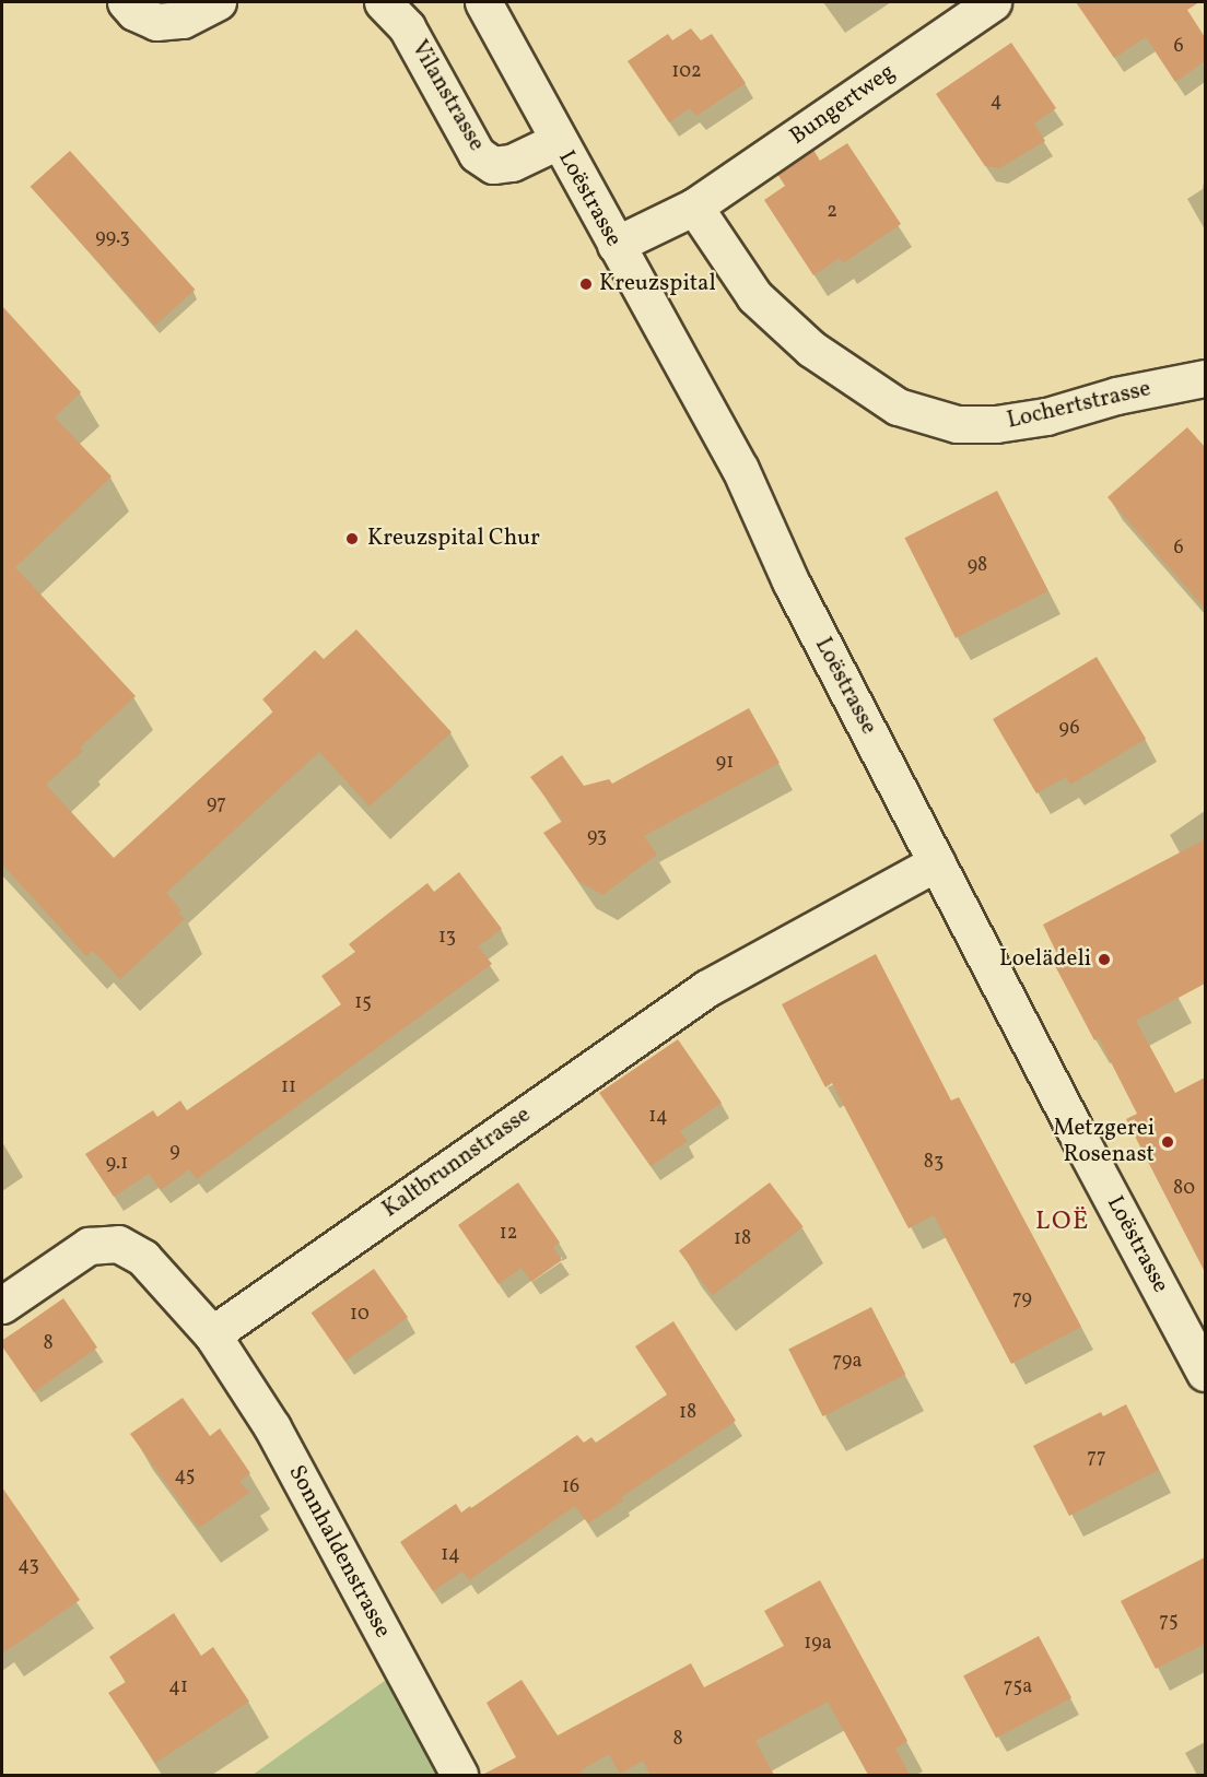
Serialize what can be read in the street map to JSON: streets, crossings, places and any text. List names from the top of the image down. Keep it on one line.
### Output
{"streets":{"street":["Vilanstrasse","Bungertweg","Loëstrasse","Lochertstrasse","Kaltbrunnstrasse","Sonnhaldenstrasse"]},"crossings":[["Vilanstrasse","Loëstrasse"],["Bungertweg","Lochertstrasse"],["Loëstrasse","Kaltbrunnstrasse"],["Kaltbrunnstrasse","Sonnhaldenstrasse"]],"districts":["LOË"],"places":["Kreuzspital","Kreuzspital Chur","Loelädeli","Metzgerei Rosenast"],"house_numbers":["6","102","4","2","99.3","6","98","96","91","97","93","13","15","11","14","9","83","9.1","80","12","18","79","10","8","79a","18","77","45","16","14","43","75","19a","41","75a","8"]}
